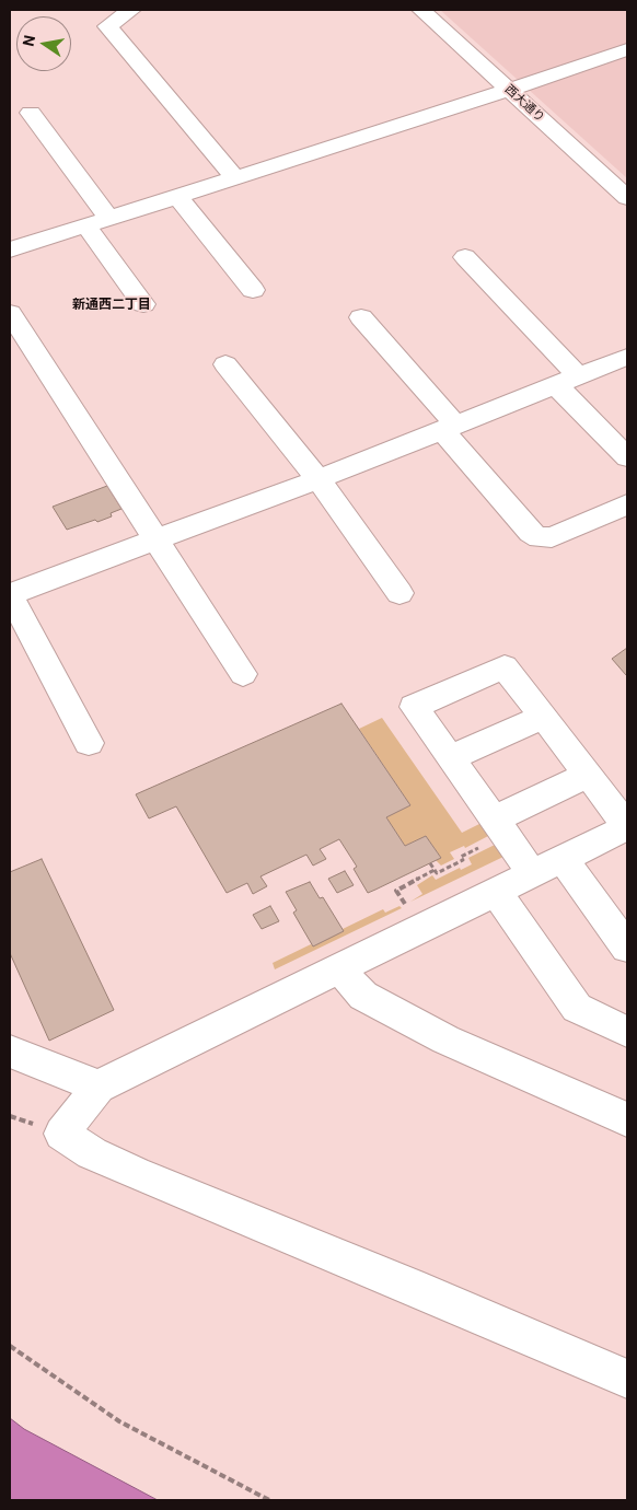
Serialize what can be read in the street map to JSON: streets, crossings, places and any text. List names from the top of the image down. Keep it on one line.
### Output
{"streets":{"street":["西大通り"]},"districts":["新通西二丁目"],"north":"left"}
